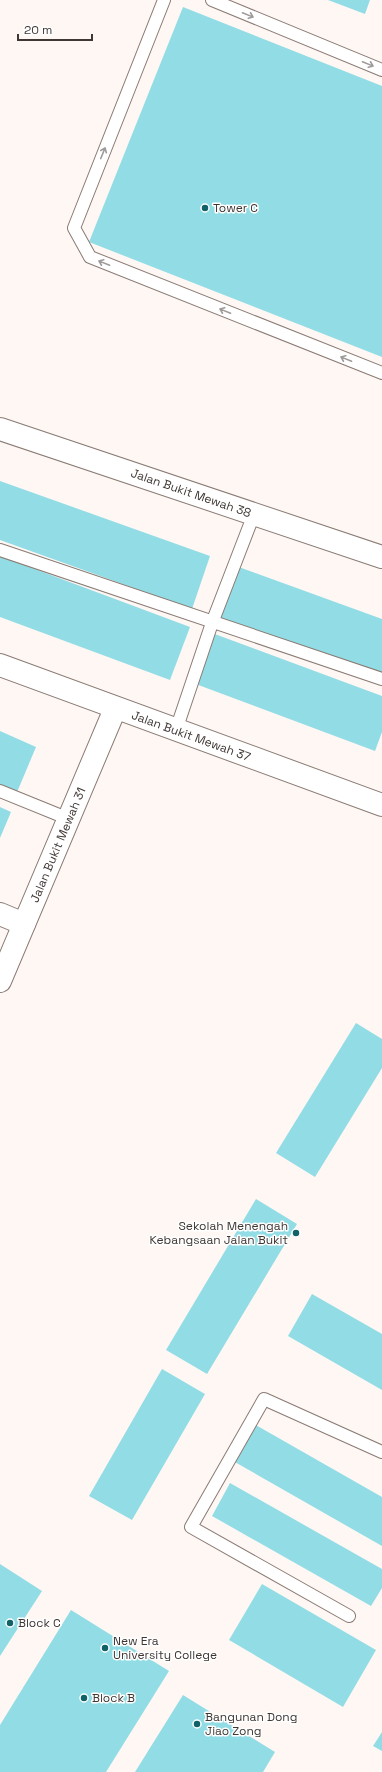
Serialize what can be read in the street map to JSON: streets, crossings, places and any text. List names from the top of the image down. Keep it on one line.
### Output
{"streets":{"street":["Jalan Bukit Mewah 38","Jalan Bukit Mewah 37","Jalan Bukit Mewah 31"]},"crossings":[["Jalan Bukit Mewah 37","Jalan Bukit Mewah 31"]],"places":["Tower C","Sekolah Menengah Kebangsaan Jalan Bukit","Block C","New Era University College","Block B","Bangunan Dong Jiao Zong"],"scale_bar":"20 m"}
